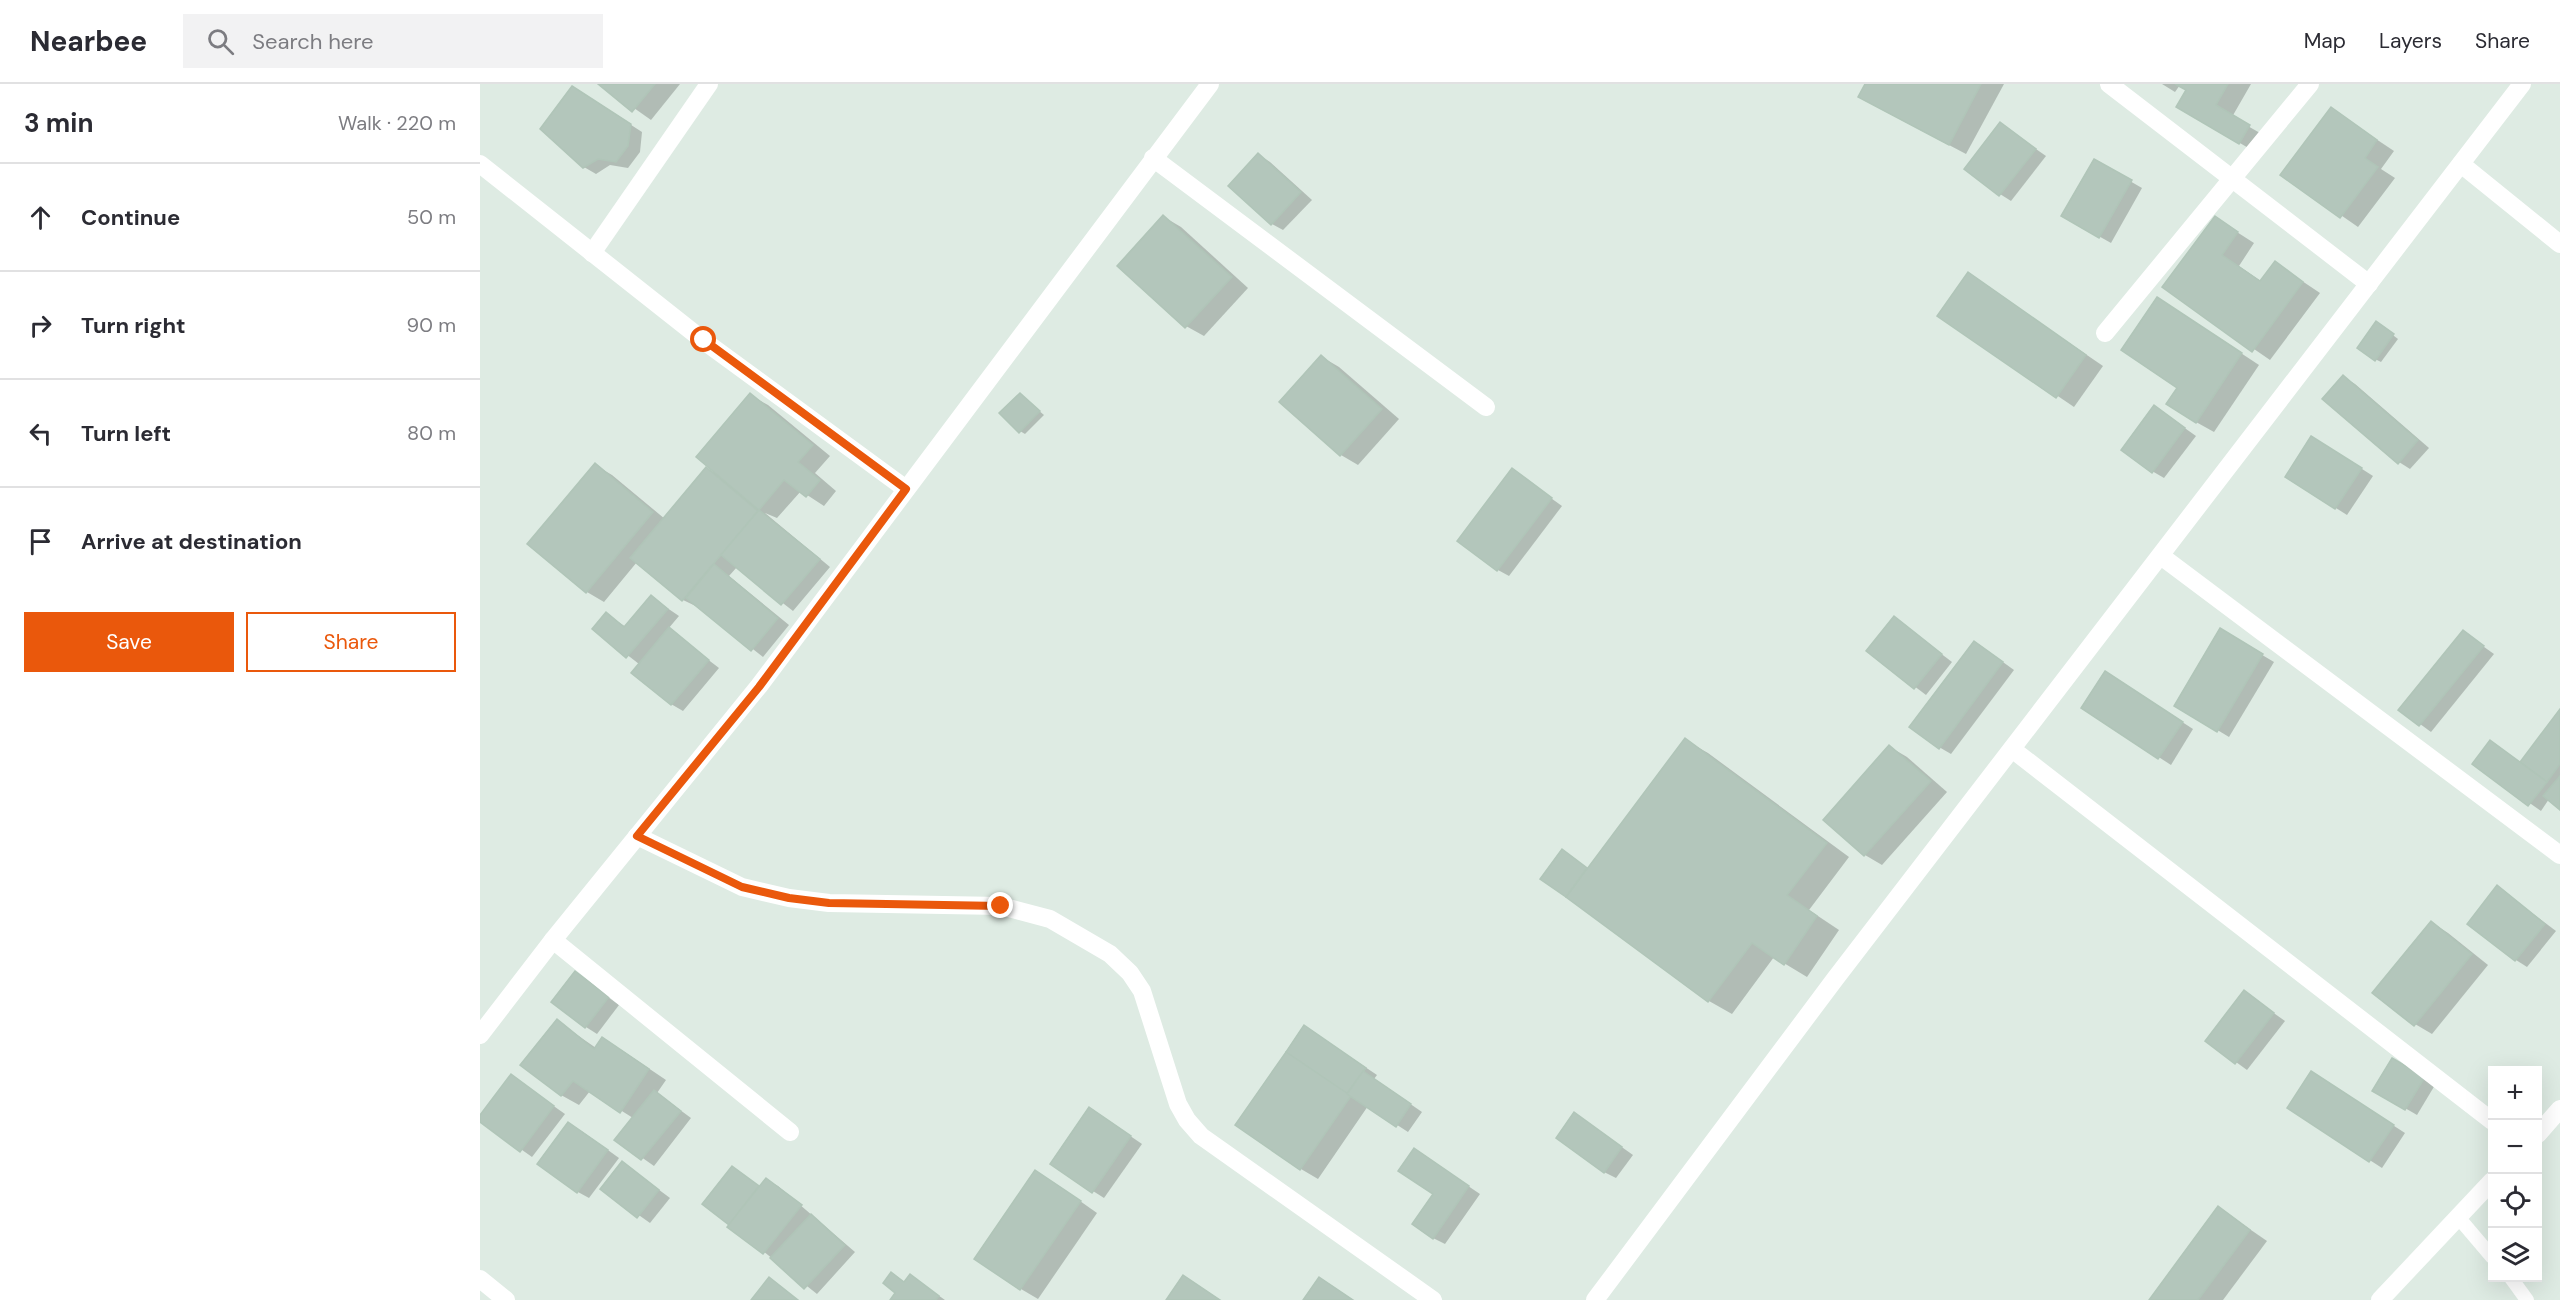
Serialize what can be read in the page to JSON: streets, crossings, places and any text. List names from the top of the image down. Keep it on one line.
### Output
{"page":{"header":"Nearbee","search":"Search here","nav":["Map","Layers","Share"],"heading":["3 min","Walk · 220 m"],"list":[["Continue","50 m"],["Turn right","90 m"],["Turn left","80 m"],"Arrive at destination"],"buttons":["Save","Share"],"map_buttons":["+","−"]}}
